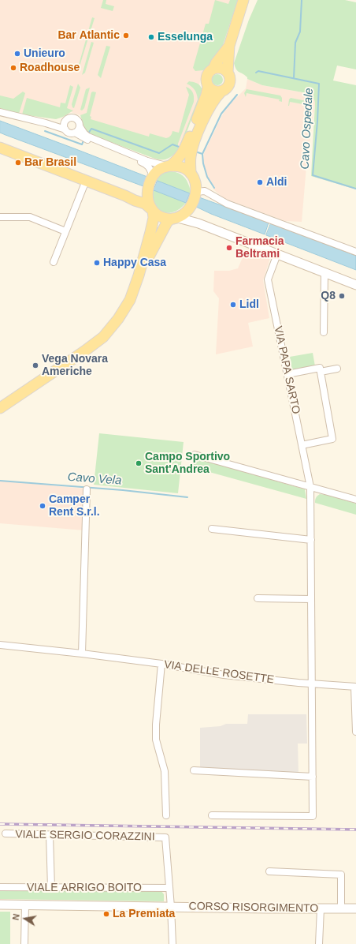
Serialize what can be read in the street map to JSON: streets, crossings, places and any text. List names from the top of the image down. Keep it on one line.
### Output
{"streets":{"main road":["CORSO RISORGIMENTO"],"street":["VIA PAPA SARTO","VIA DELLE ROSETTE","VIALE SERGIO CORAZZINI","VIALE ARRIGO BOITO"]},"crossings":[["VIA PAPA SARTO","VIA DELLE ROSETTE"],["VIALE SERGIO CORAZZINI","VIALE ARRIGO BOITO"]],"water":["Cavo Ospedale","Cavo Vela"],"places":["Bar Atlantic","Esselunga","Unieuro","Roadhouse","Bar Brasil","Aldi","Farmacia Beltrami","Happy Casa","Q8","Lidl","Vega Novara Americhe","Campo Sportivo Sant'Andrea","Camper Rent S.r.l.","La Premiata"],"north":"left"}
